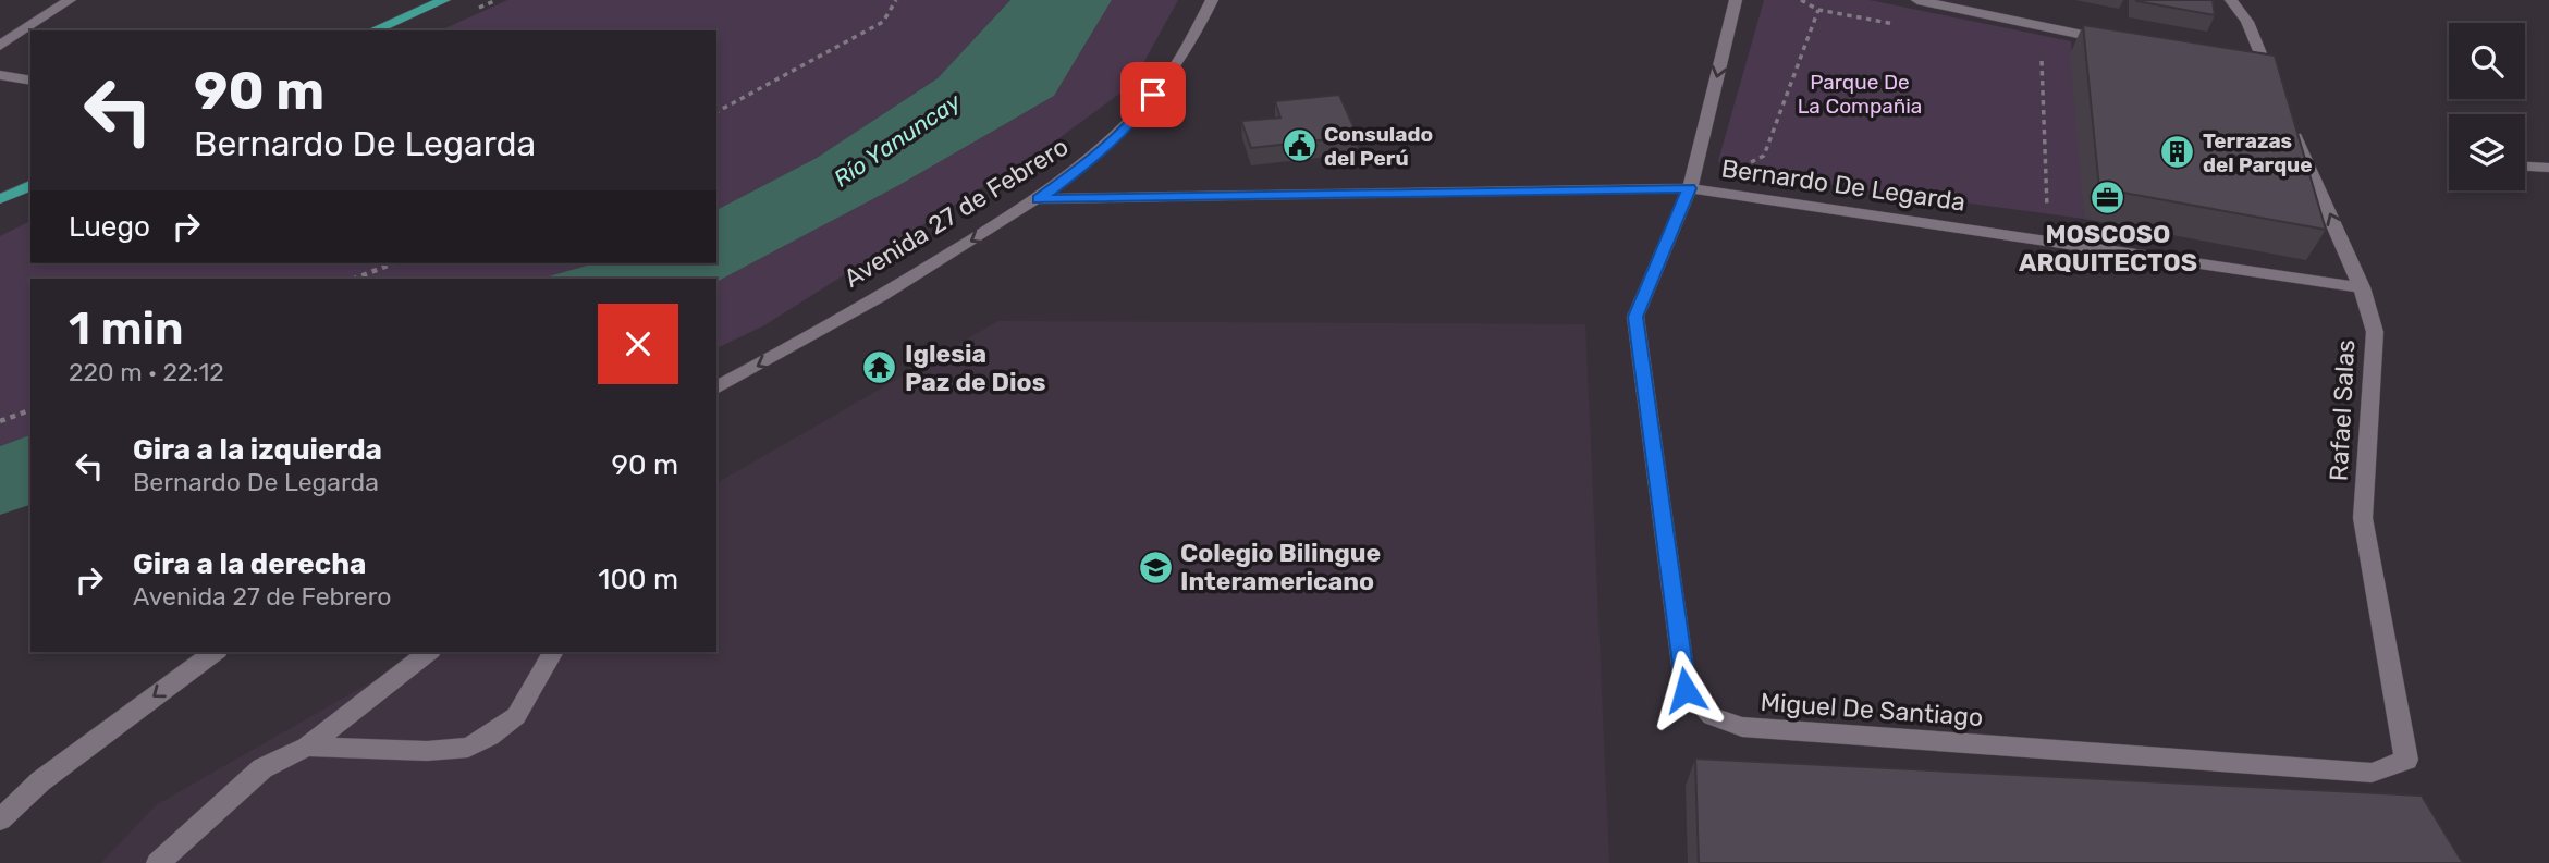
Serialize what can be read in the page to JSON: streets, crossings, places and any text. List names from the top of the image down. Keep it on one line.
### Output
{"streets":{"street":["Bernardo De Legarda","Avenida 27 de Febrero","Rafael Salas","Miguel De Santiago"]},"crossings":[["Bernardo De Legarda","Avenida 27 de Febrero"],["Bernardo De Legarda","Rafael Salas"],["Bernardo De Legarda","Miguel De Santiago"],["Rafael Salas","Miguel De Santiago"]],"one_way":["Avenida 27 de Febrero"],"water":["Río Yanuncay"],"parks":["Parque De La Compañia"],"places":{"public building":["Consulado del Perú"],"building":["Terrazas del Parque"],"office":["MOSCOSO ARQUITECTOS"],"temple":["Iglesia Paz de Dios"],"school or university":["Colegio Bilingue Interamericano"]},"page":{"turn":["90 m","Bernardo De Legarda"],"then":"Luego","heading":["1 min","220 m · 22:12"],"list":[{"name":"Gira a la izquierda","note":"Bernardo De Legarda","value":"90 m"},{"name":"Gira a la derecha","note":"Avenida 27 de Febrero","value":"100 m"}]}}
